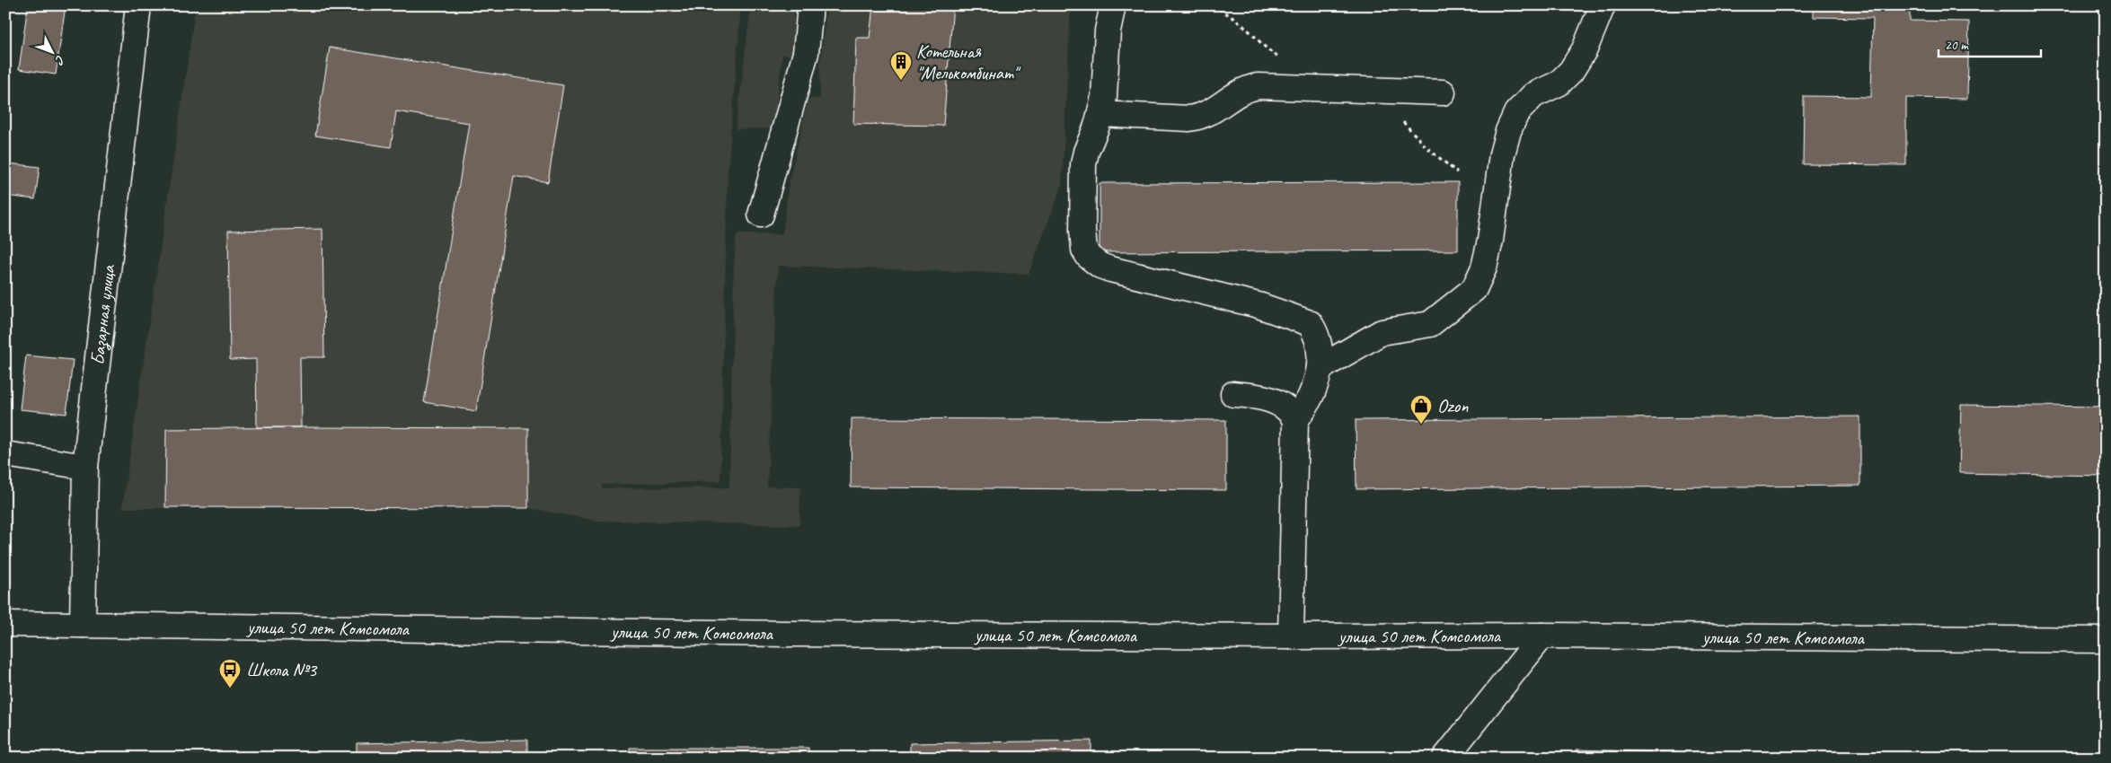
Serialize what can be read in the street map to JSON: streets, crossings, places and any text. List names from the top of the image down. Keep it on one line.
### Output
{"streets":{"street":["Базарная улица","улица 50 лет Комсомола"]},"crossings":[["Базарная улица","улица 50 лет Комсомола"]],"places":{"building":["Котельная \"Мелькомбинат\""],"shop":["Ozon"],"bus stop":["Школа №3"]},"scale_bar":"20 m","north":"bottom right"}
